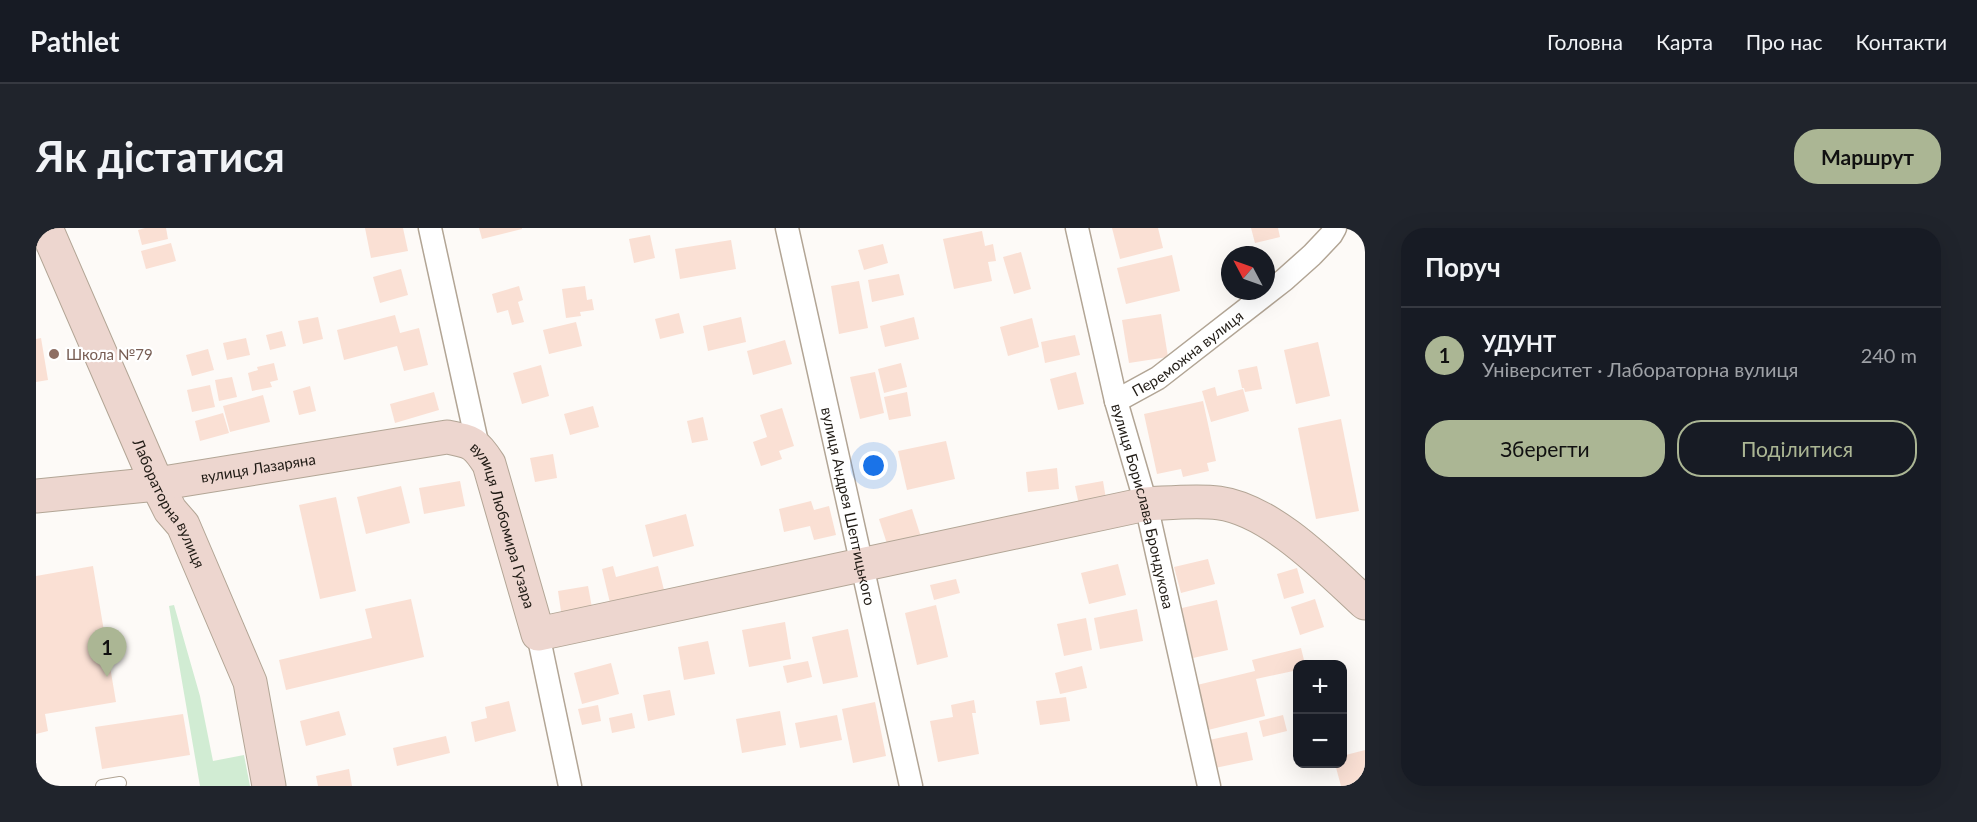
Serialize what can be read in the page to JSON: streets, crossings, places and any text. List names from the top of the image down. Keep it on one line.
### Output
{"streets":{"street":["Переможна вулиця","вулиця Лазаряна","Лабораторна вулиця","вулиця Андрея Шептицького","вулиця Борислава Брондукова","вулиця Любомира Гузара"]},"crossings":[["Переможна вулиця","вулиця Борислава Брондукова"],["вулиця Лазаряна","Лабораторна вулиця"],["вулиця Лазаряна","вулиця Любомира Гузара"]],"places":["Школа №79"],"north":"top left","page":{"header":"Pathlet","nav":["Головна","Карта","Про нас","Контакти"],"buttons":["Маршрут",["Зберегти","Поділитися"]],"title":"Як дістатися","heading":"Поруч","list":[{"mark":"1","name":"УДУНТ","note":"Університет · Лабораторна вулиця","value":"240 m"}],"pins":"1","map_buttons":["+","−"]}}
